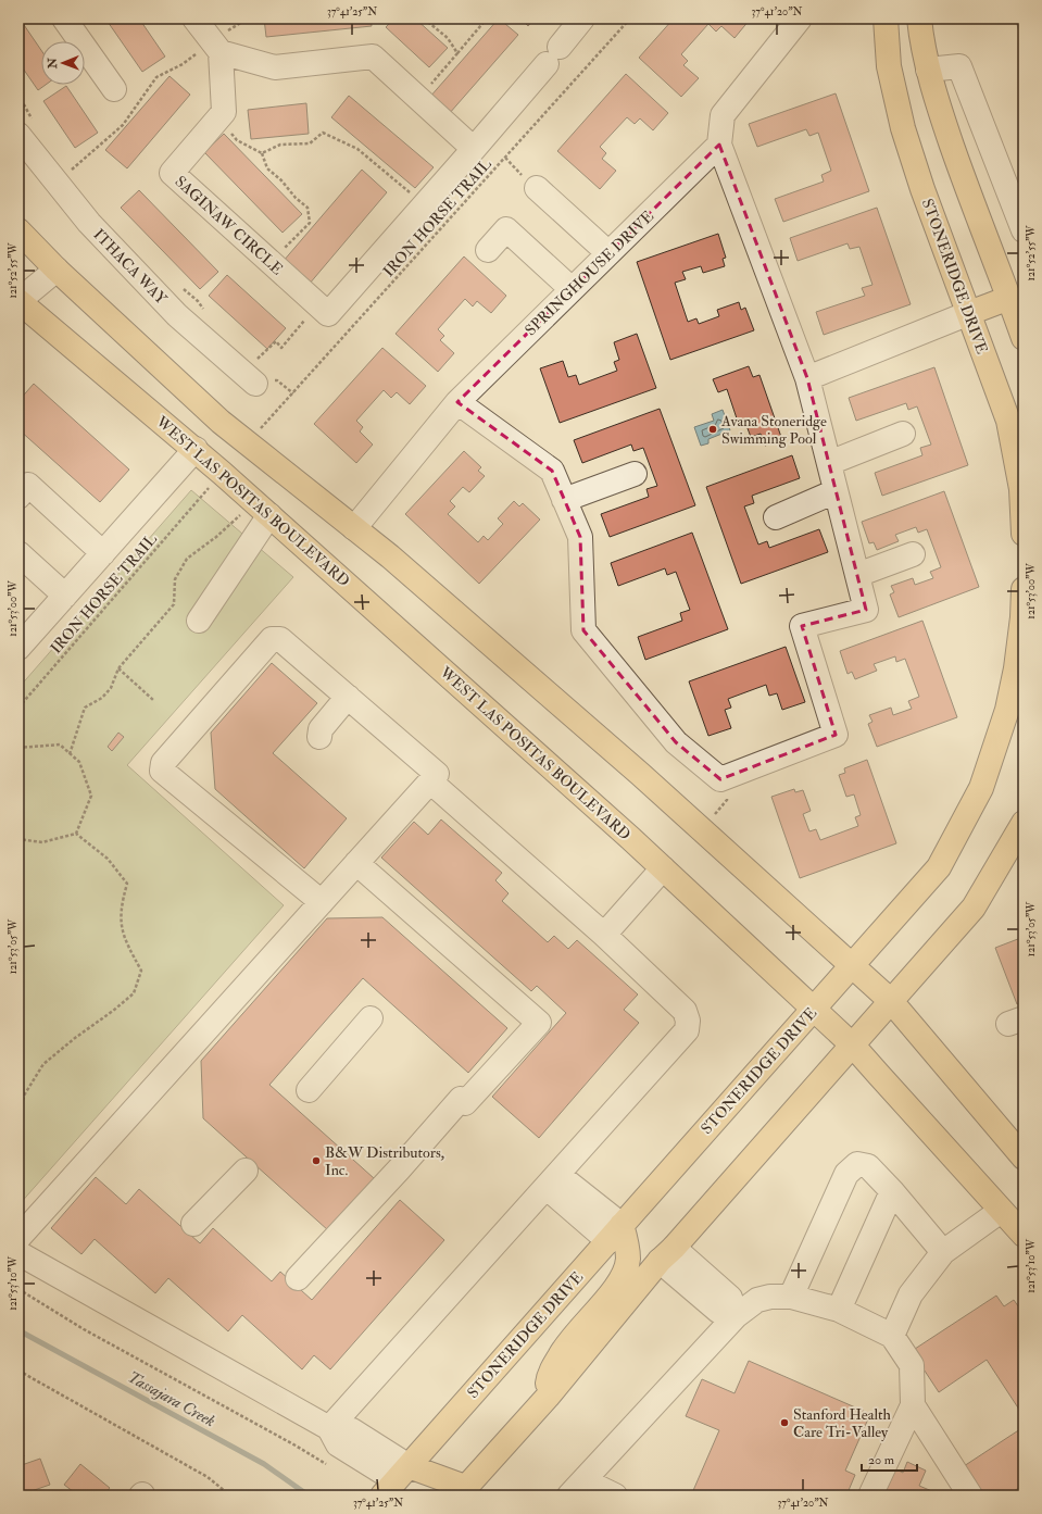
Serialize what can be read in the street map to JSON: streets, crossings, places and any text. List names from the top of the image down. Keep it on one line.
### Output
{"streets":{"main road":["STONERIDGE DRIVE","WEST LAS POSITAS BOULEVARD"],"street":["SAGINAW CIRCLE","ITHACA WAY","SPRINGHOUSE DRIVE"],"path":["IRON HORSE TRAIL"]},"crossings":[["STONERIDGE DRIVE","WEST LAS POSITAS BOULEVARD"]],"water":["Tassajara Creek"],"places":["Avana Stoneridge Swimming Pool","B&W Distributors, Inc.","Stanford Health Care Tri-Valley"],"scale_bar":"20 m","north":"left","coordinates":["37°41'25\"N","37°41'20\"N","121°52'55\"W","121°53'00\"W","121°53'05\"W","121°53'10\"W"]}
